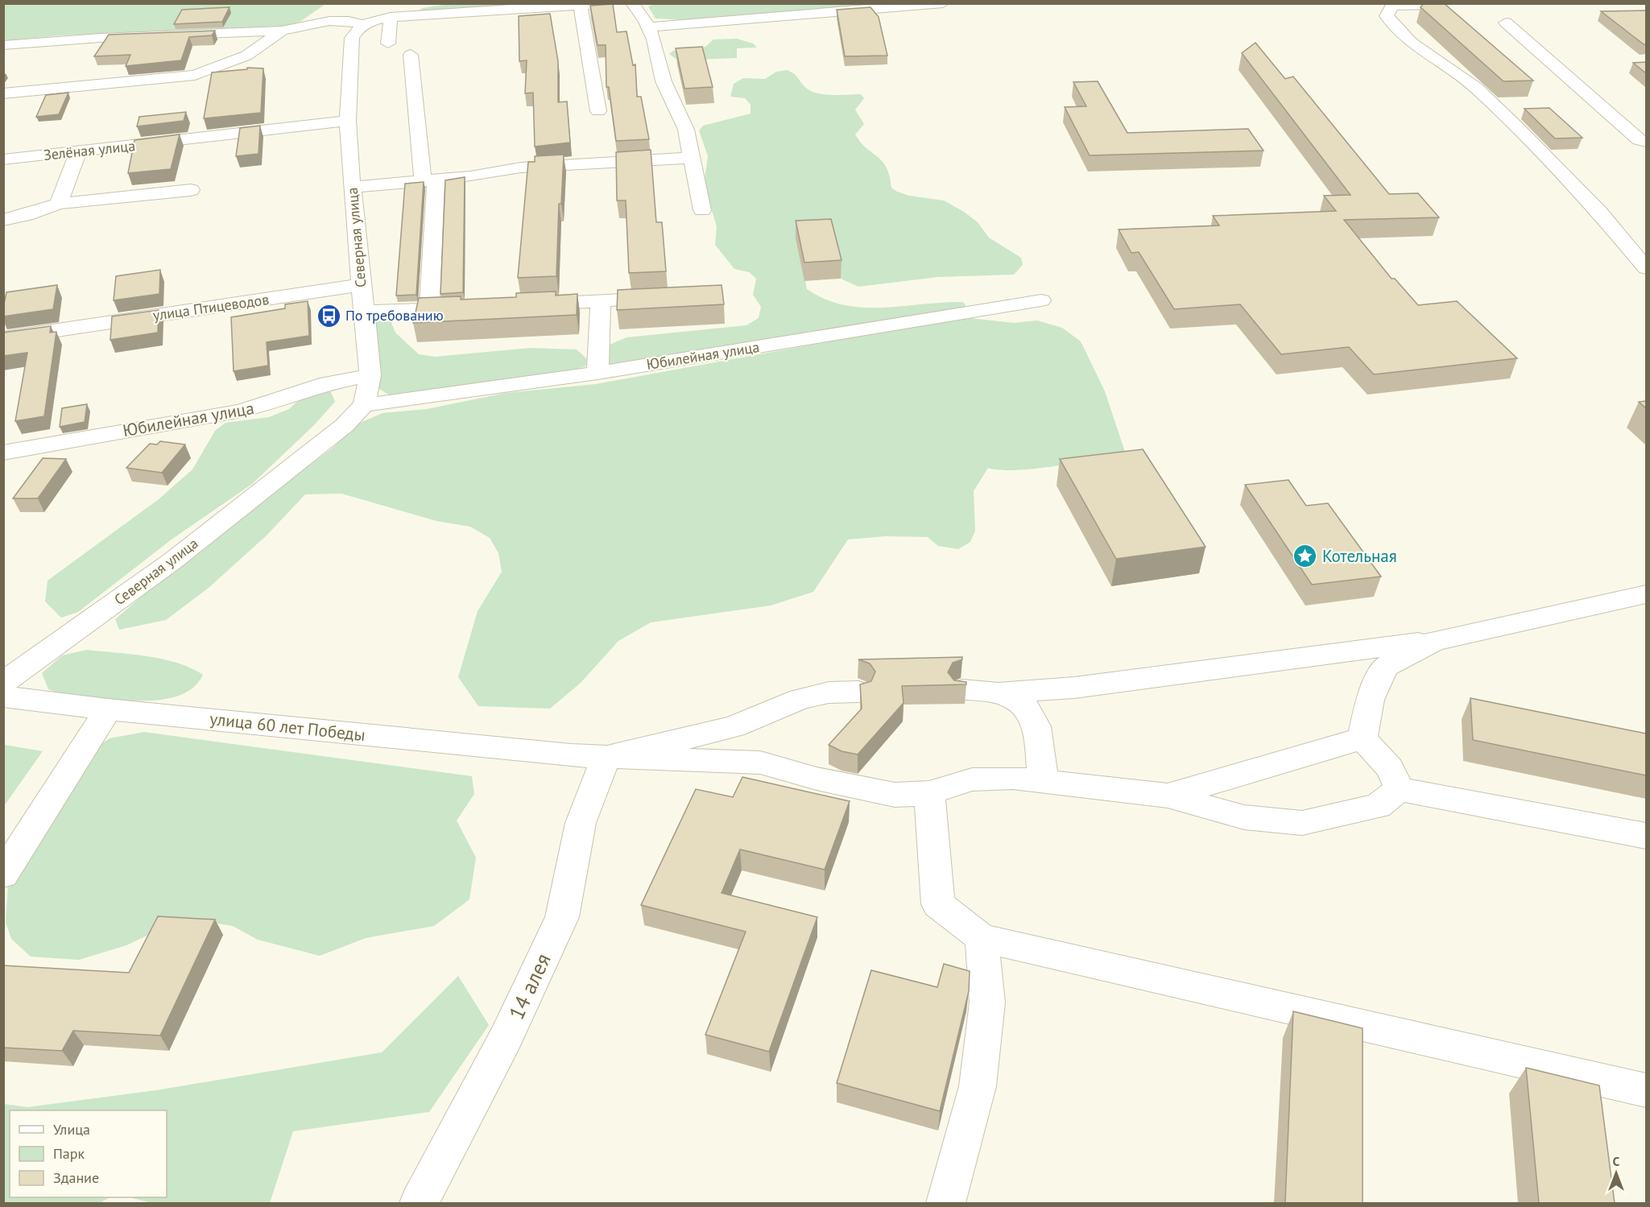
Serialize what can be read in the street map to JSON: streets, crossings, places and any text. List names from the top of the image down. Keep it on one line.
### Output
{"streets":{"street":["Зелёная улица","Северная улица","улица Птицеводов","Юбилейная улица","улица 60 лет Победы","14 алея"]},"crossings":[["Зелёная улица","Северная улица"],["Северная улица","улица Птицеводов"],["Северная улица","Юбилейная улица"],["улица 60 лет Победы","14 алея"]],"places":{"bus stop":["По требованию"],"place":["Котельная"]},"legend":["Улица","Парк","Здание"],"north":"top"}
